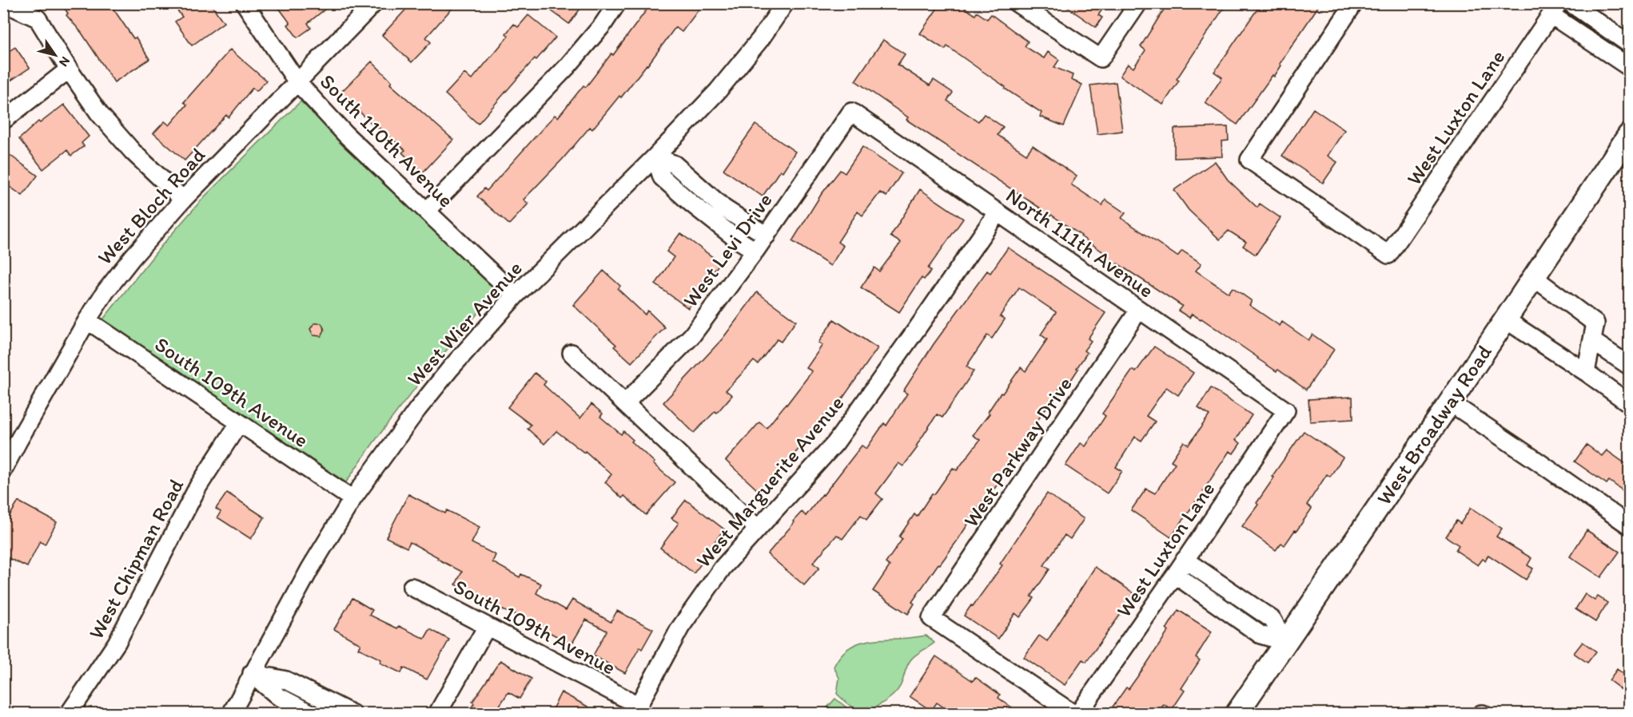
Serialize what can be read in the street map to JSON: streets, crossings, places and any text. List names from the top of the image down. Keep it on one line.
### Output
{"streets":{"main road":["West Broadway Road"],"street":["West Luxton Lane","South 110th Avenue","West Bloch Road","North 111th Avenue","West Levi Drive","West Wier Avenue","South 109th Avenue","West Parkway Drive","West Marguerite Avenue","West Chipman Road"]},"crossings":[["West Luxton Lane","North 111th Avenue"],["South 110th Avenue","West Bloch Road"],["South 110th Avenue","West Wier Avenue"],["West Bloch Road","South 109th Avenue"],["North 111th Avenue","West Levi Drive"],["North 111th Avenue","West Parkway Drive"],["North 111th Avenue","West Marguerite Avenue"],["West Wier Avenue","South 109th Avenue"],["South 109th Avenue","West Marguerite Avenue"],["South 109th Avenue","West Chipman Road"]],"north":"bottom right"}
